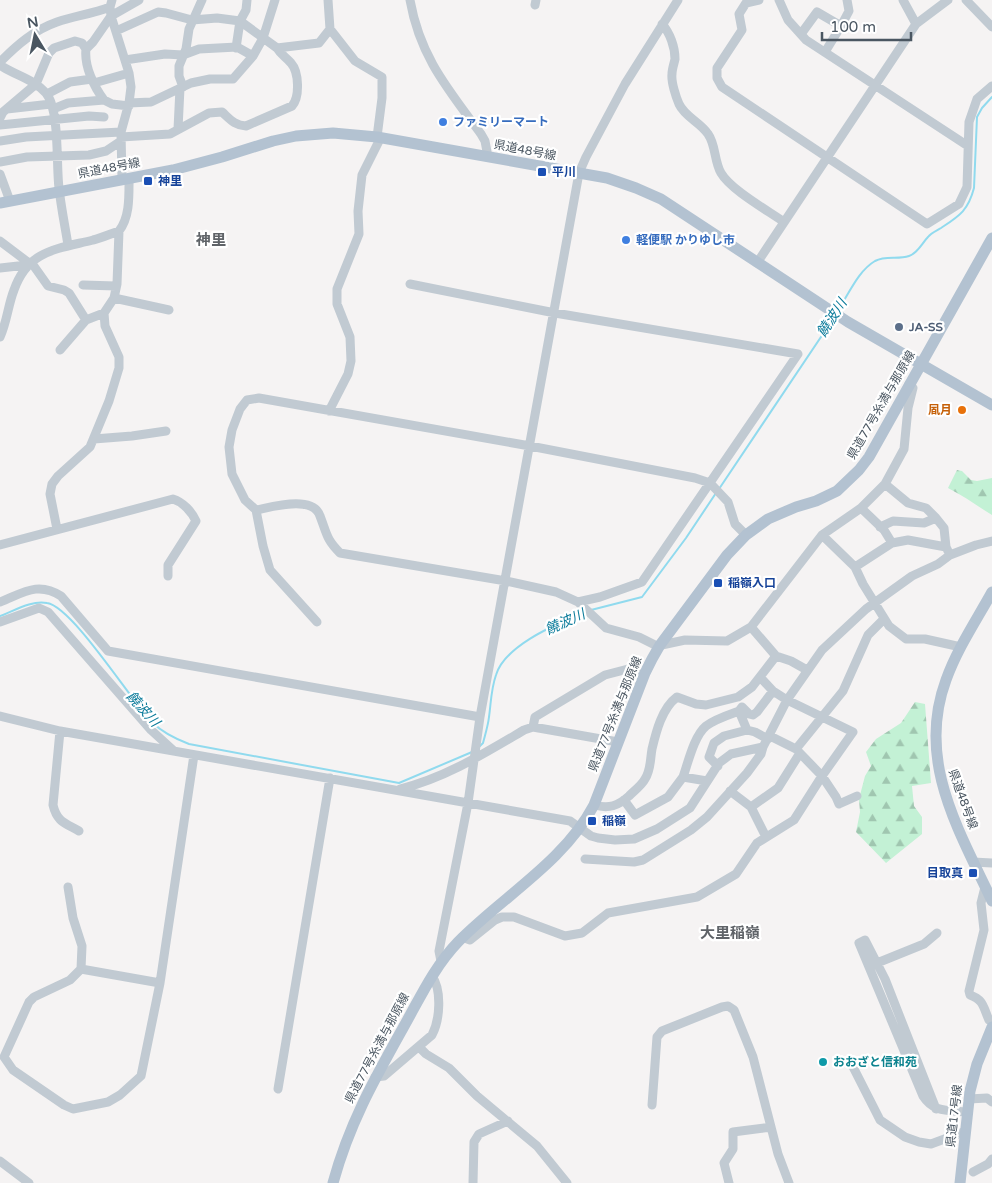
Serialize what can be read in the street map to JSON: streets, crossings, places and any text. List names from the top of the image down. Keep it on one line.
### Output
{"streets":{"main road":["県道48号線","県道77号糸満与那原線","県道17号線"]},"crossings":[["県道48号線","県道77号糸満与那原線"]],"districts":["神里","大里稲嶺"],"water":["饒波川"],"places":{"other":["ファミリーマート","軽便駅 かりゆし市","JA-SS","凮月","おおざと信和苑"],"transit":["平川","神里","稲嶺入口","稲嶺","目取真"]},"scale_bar":"100 m","north":"top"}
